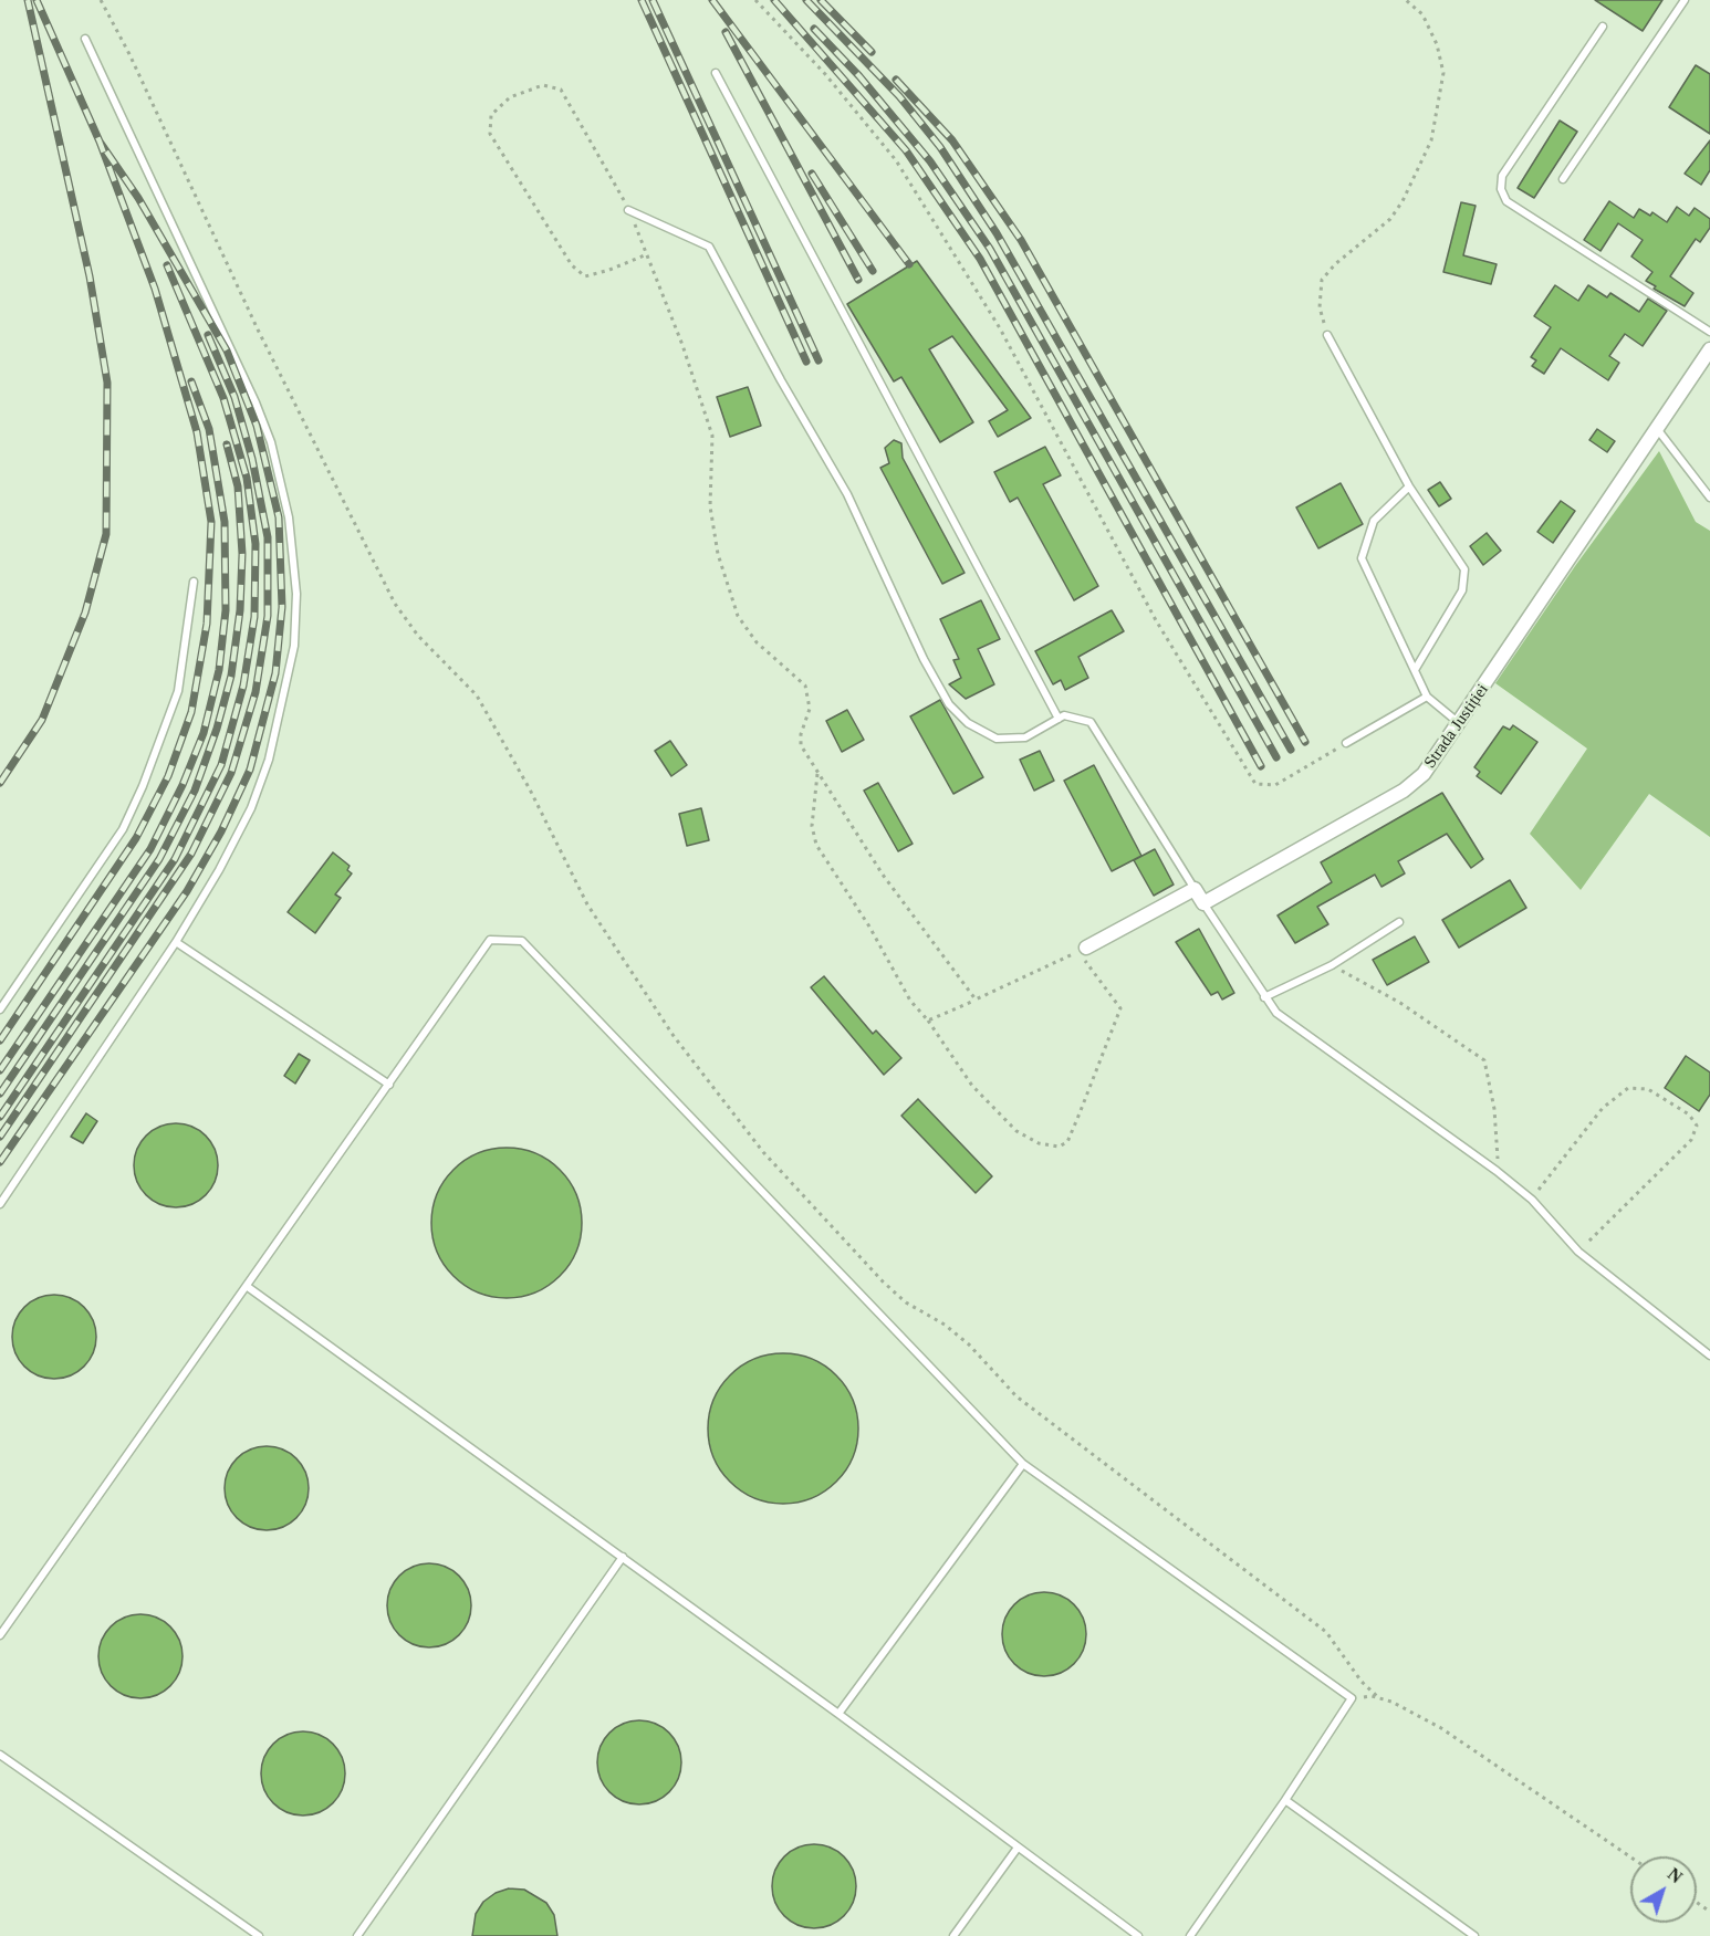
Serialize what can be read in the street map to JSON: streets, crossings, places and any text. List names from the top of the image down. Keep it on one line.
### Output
{"streets":{"street":["Strada Justiției"]},"north":"top right"}
